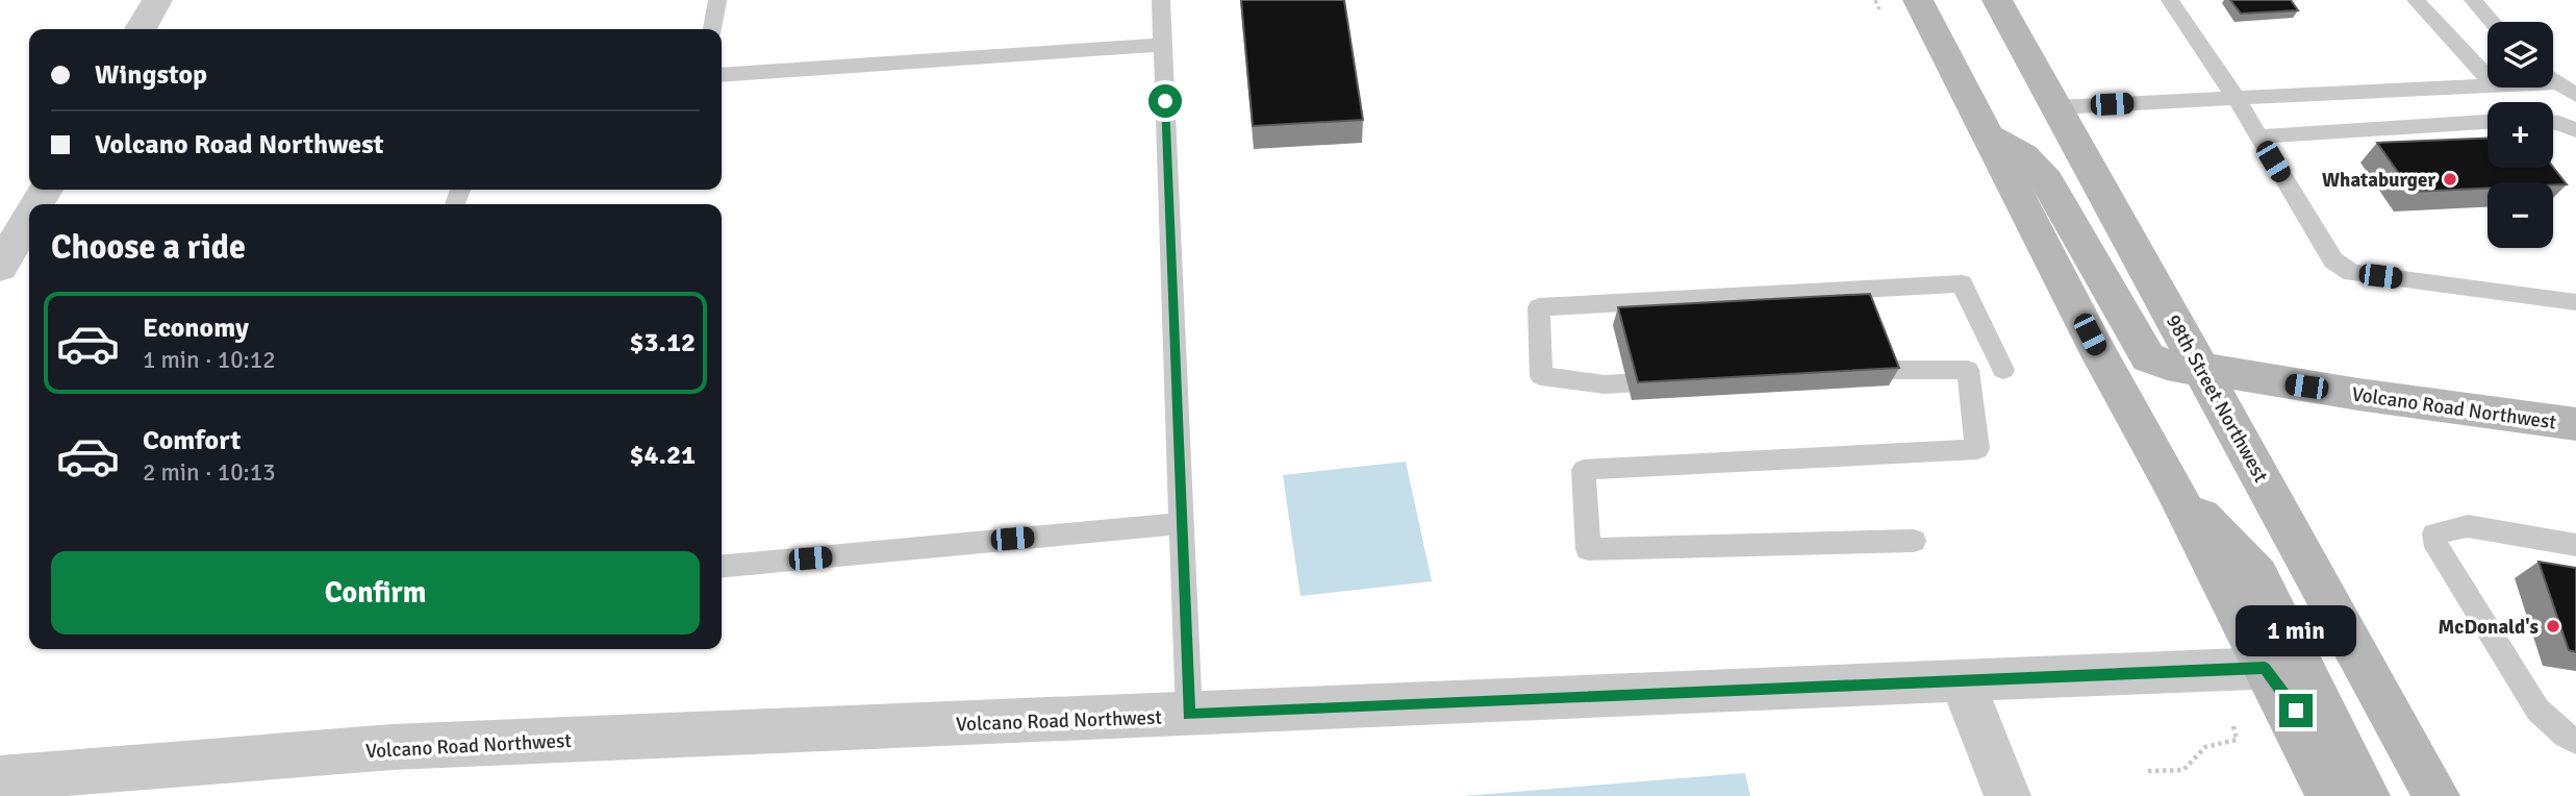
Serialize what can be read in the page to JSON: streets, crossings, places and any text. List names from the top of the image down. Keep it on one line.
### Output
{"streets":{"main road":["98th Street Northwest","Volcano Road Northwest"]},"crossings":[["98th Street Northwest","Volcano Road Northwest"]],"places":["Whataburger","McDonald's"],"page":{"map_buttons":["+","−"],"banner":["Wingstop","Volcano Road Northwest"],"heading":"Choose a ride","list":[{"name":"Economy","note":"1 min · 10:12","value":"$3.12"},{"name":"Comfort","note":"2 min · 10:13","value":"$4.21"}],"buttons":"Confirm","bubble":"1 min"}}
